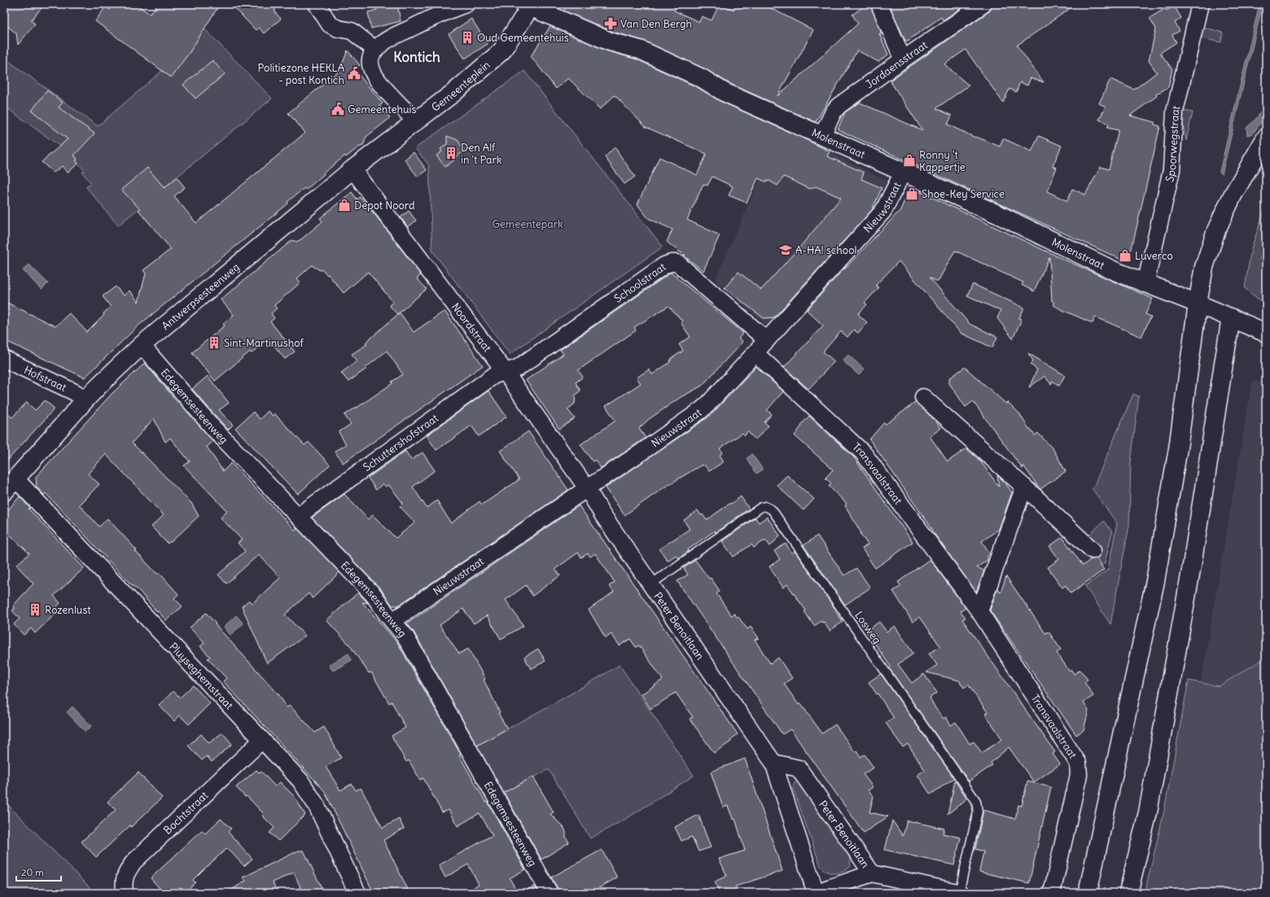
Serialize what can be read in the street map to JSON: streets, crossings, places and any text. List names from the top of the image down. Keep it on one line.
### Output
{"streets":{"main road":["Gemeenteplein","Molenstraat","Antwerpsesteenweg"],"street":["Jordaensstraat","Spoorwegstraat","Nieuwstraat","Schoolstraat","Noordstraat","Hofstraat","Edegemsesteenweg","Schuttershofstraat","Transvaalstraat","Peter Benoitlaan","Pluyseghemstraat","Bochtstraat"],"lane":["Losweg"]},"crossings":[["Jordaensstraat","Molenstraat"],["Gemeenteplein","Molenstraat"],["Gemeenteplein","Antwerpsesteenweg"],["Molenstraat","Spoorwegstraat"],["Molenstraat","Nieuwstraat"],["Nieuwstraat","Schoolstraat"],["Nieuwstraat","Noordstraat"],["Nieuwstraat","Edegemsesteenweg"],["Nieuwstraat","Transvaalstraat"],["Nieuwstraat","Peter Benoitlaan"],["Schoolstraat","Noordstraat"],["Schoolstraat","Schuttershofstraat"],["Antwerpsesteenweg","Noordstraat"],["Antwerpsesteenweg","Hofstraat"],["Antwerpsesteenweg","Edegemsesteenweg"],["Antwerpsesteenweg","Pluyseghemstraat"],["Noordstraat","Schuttershofstraat"],["Noordstraat","Peter Benoitlaan"],["Edegemsesteenweg","Schuttershofstraat"],["Peter Benoitlaan","Losweg"],["Pluyseghemstraat","Bochtstraat"]],"districts":["Kontich"],"parks":["Gemeentepark"],"places":{"pharmacy":["Van Den Bergh"],"building":["Oud Gemeentehuis","Den Alf in 't Park","Sint-Martinushof","Rozenlust"],"public building":["Politiezone HEKLA - post Kontich","Gemeentehuis"],"shop":["Ronny 't Kappertje","Shoe-Key Service","Depot Noord","Luverco"],"school or university":["A-HA! school"]},"scale_bar":"20 m"}
